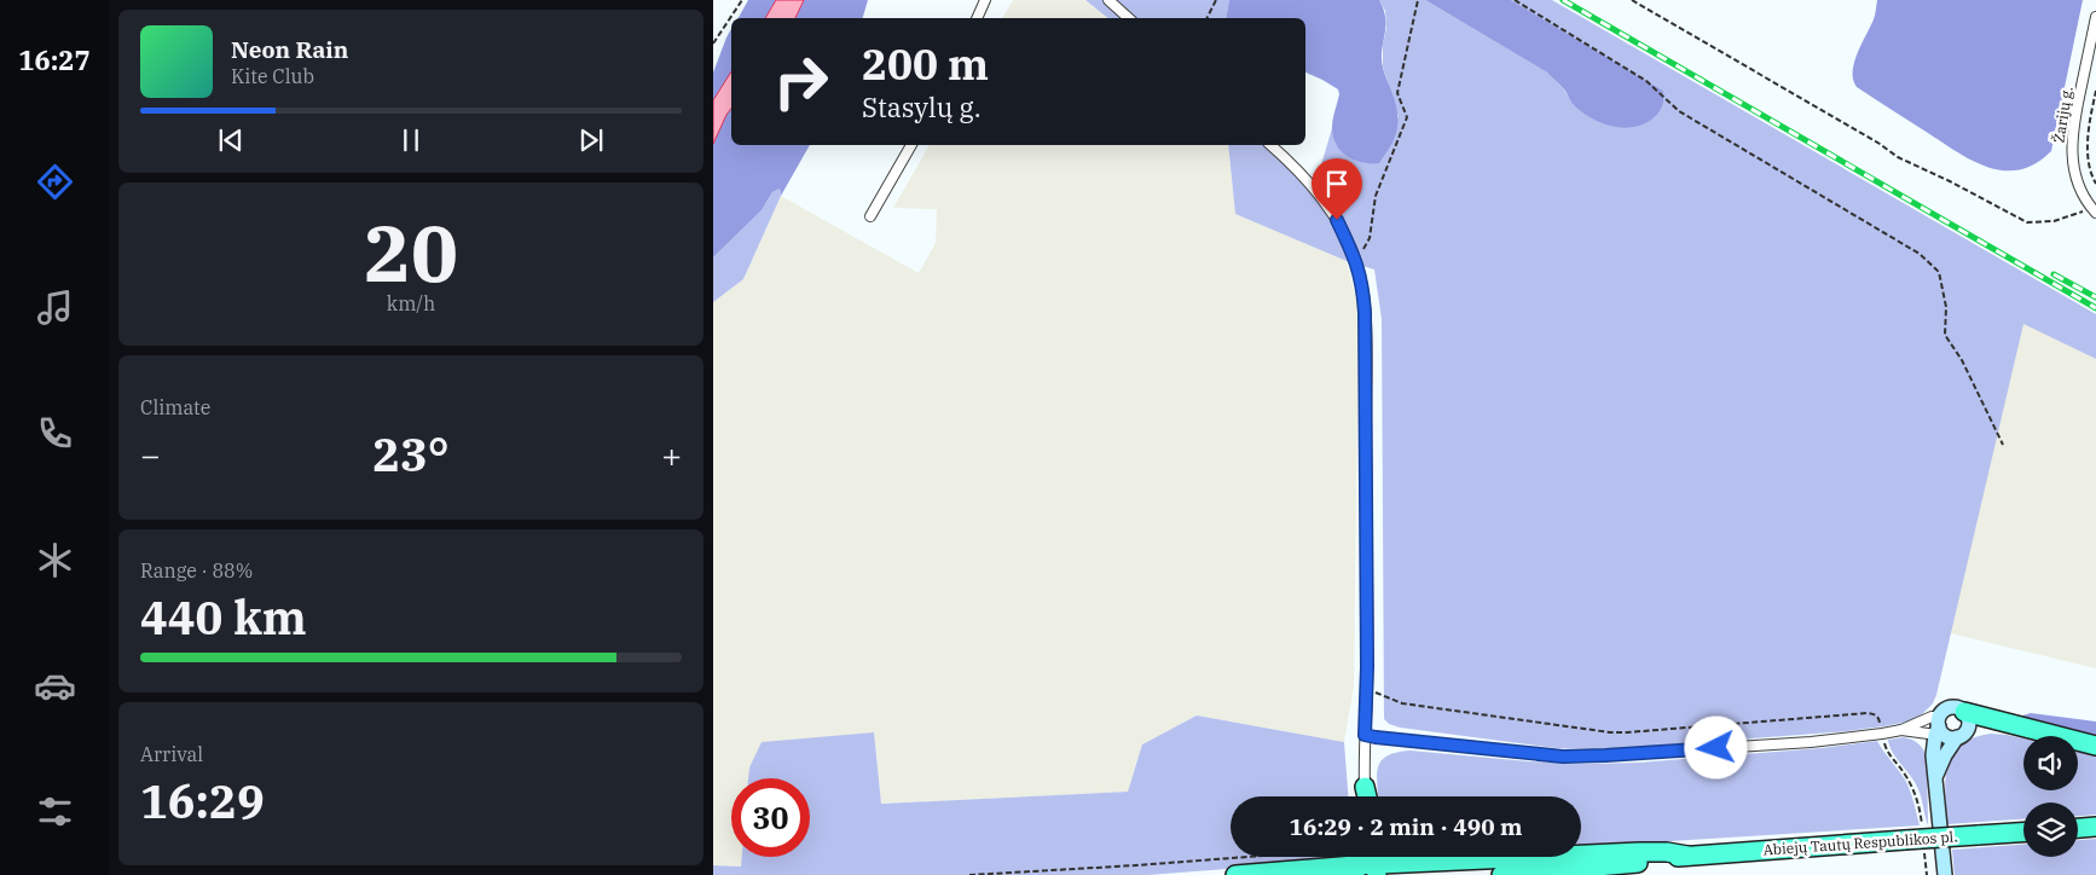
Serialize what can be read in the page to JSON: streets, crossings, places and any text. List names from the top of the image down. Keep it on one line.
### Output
{"streets":{"highway":["Abiejų Tautų Respublikos pl."],"street":["Žarijų g."]},"page":{"tabs":"16:27","turn":["200 m","Stasylų g."],"song":["Neon Rain","Kite Club"],"tile":[["20","km/h"],"Climate",["Range · 88%","440 km"],["Arrival","16:29"]],"heat":["−","23°","+"],"limit":"30","trip":"16:29 · 2 min · 490 m"}}
